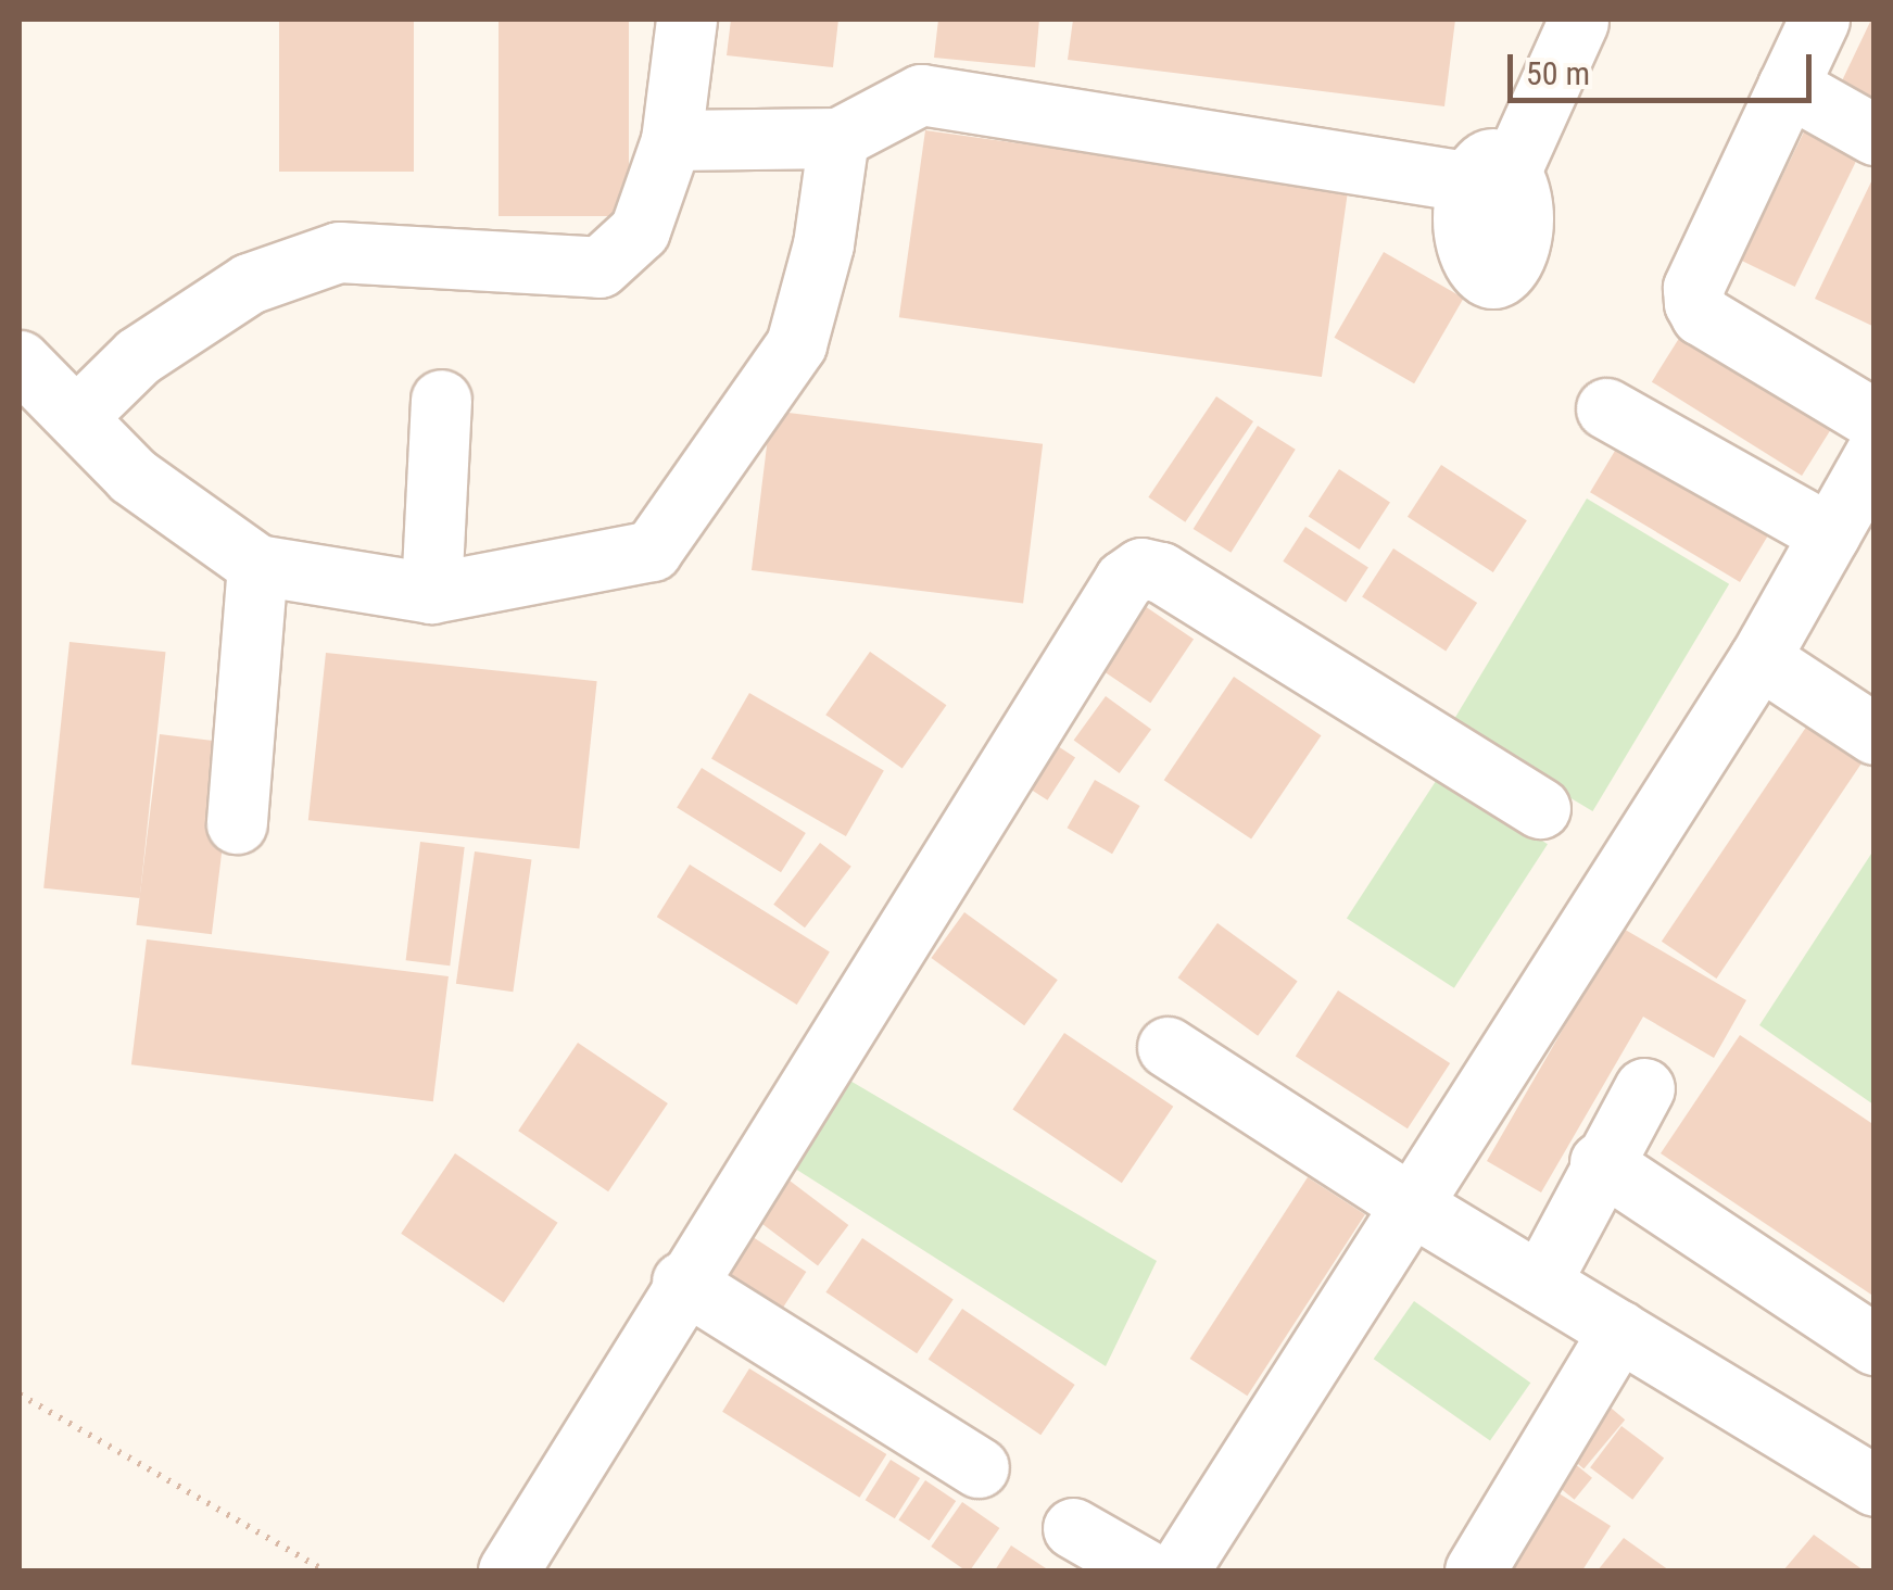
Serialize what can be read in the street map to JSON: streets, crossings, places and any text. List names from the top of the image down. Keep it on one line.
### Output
{"scale_bar":"50 m"}
